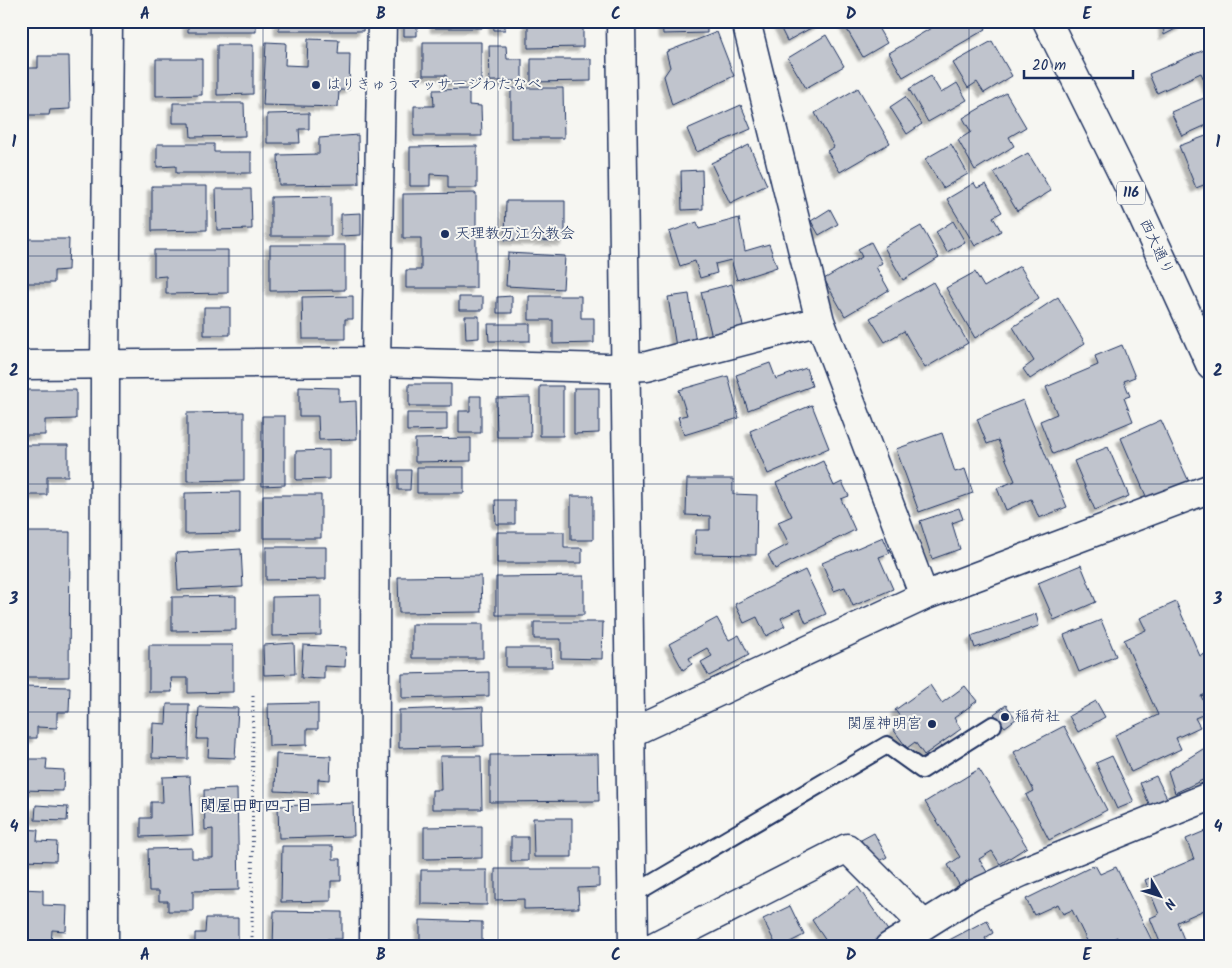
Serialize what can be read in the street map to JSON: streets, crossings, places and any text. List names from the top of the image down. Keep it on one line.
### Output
{"streets":{"main road":["116","西大通り"]},"districts":["関屋田町四丁目"],"places":["はりきゅう マッサージわたなべ","天理教万江分教会","稲荷社","関屋神明宮"],"scale_bar":"20 m","north":"bottom right","grid":{"columns":["A","B","C","D","E"],"rows":["1","2","3","4"]}}
